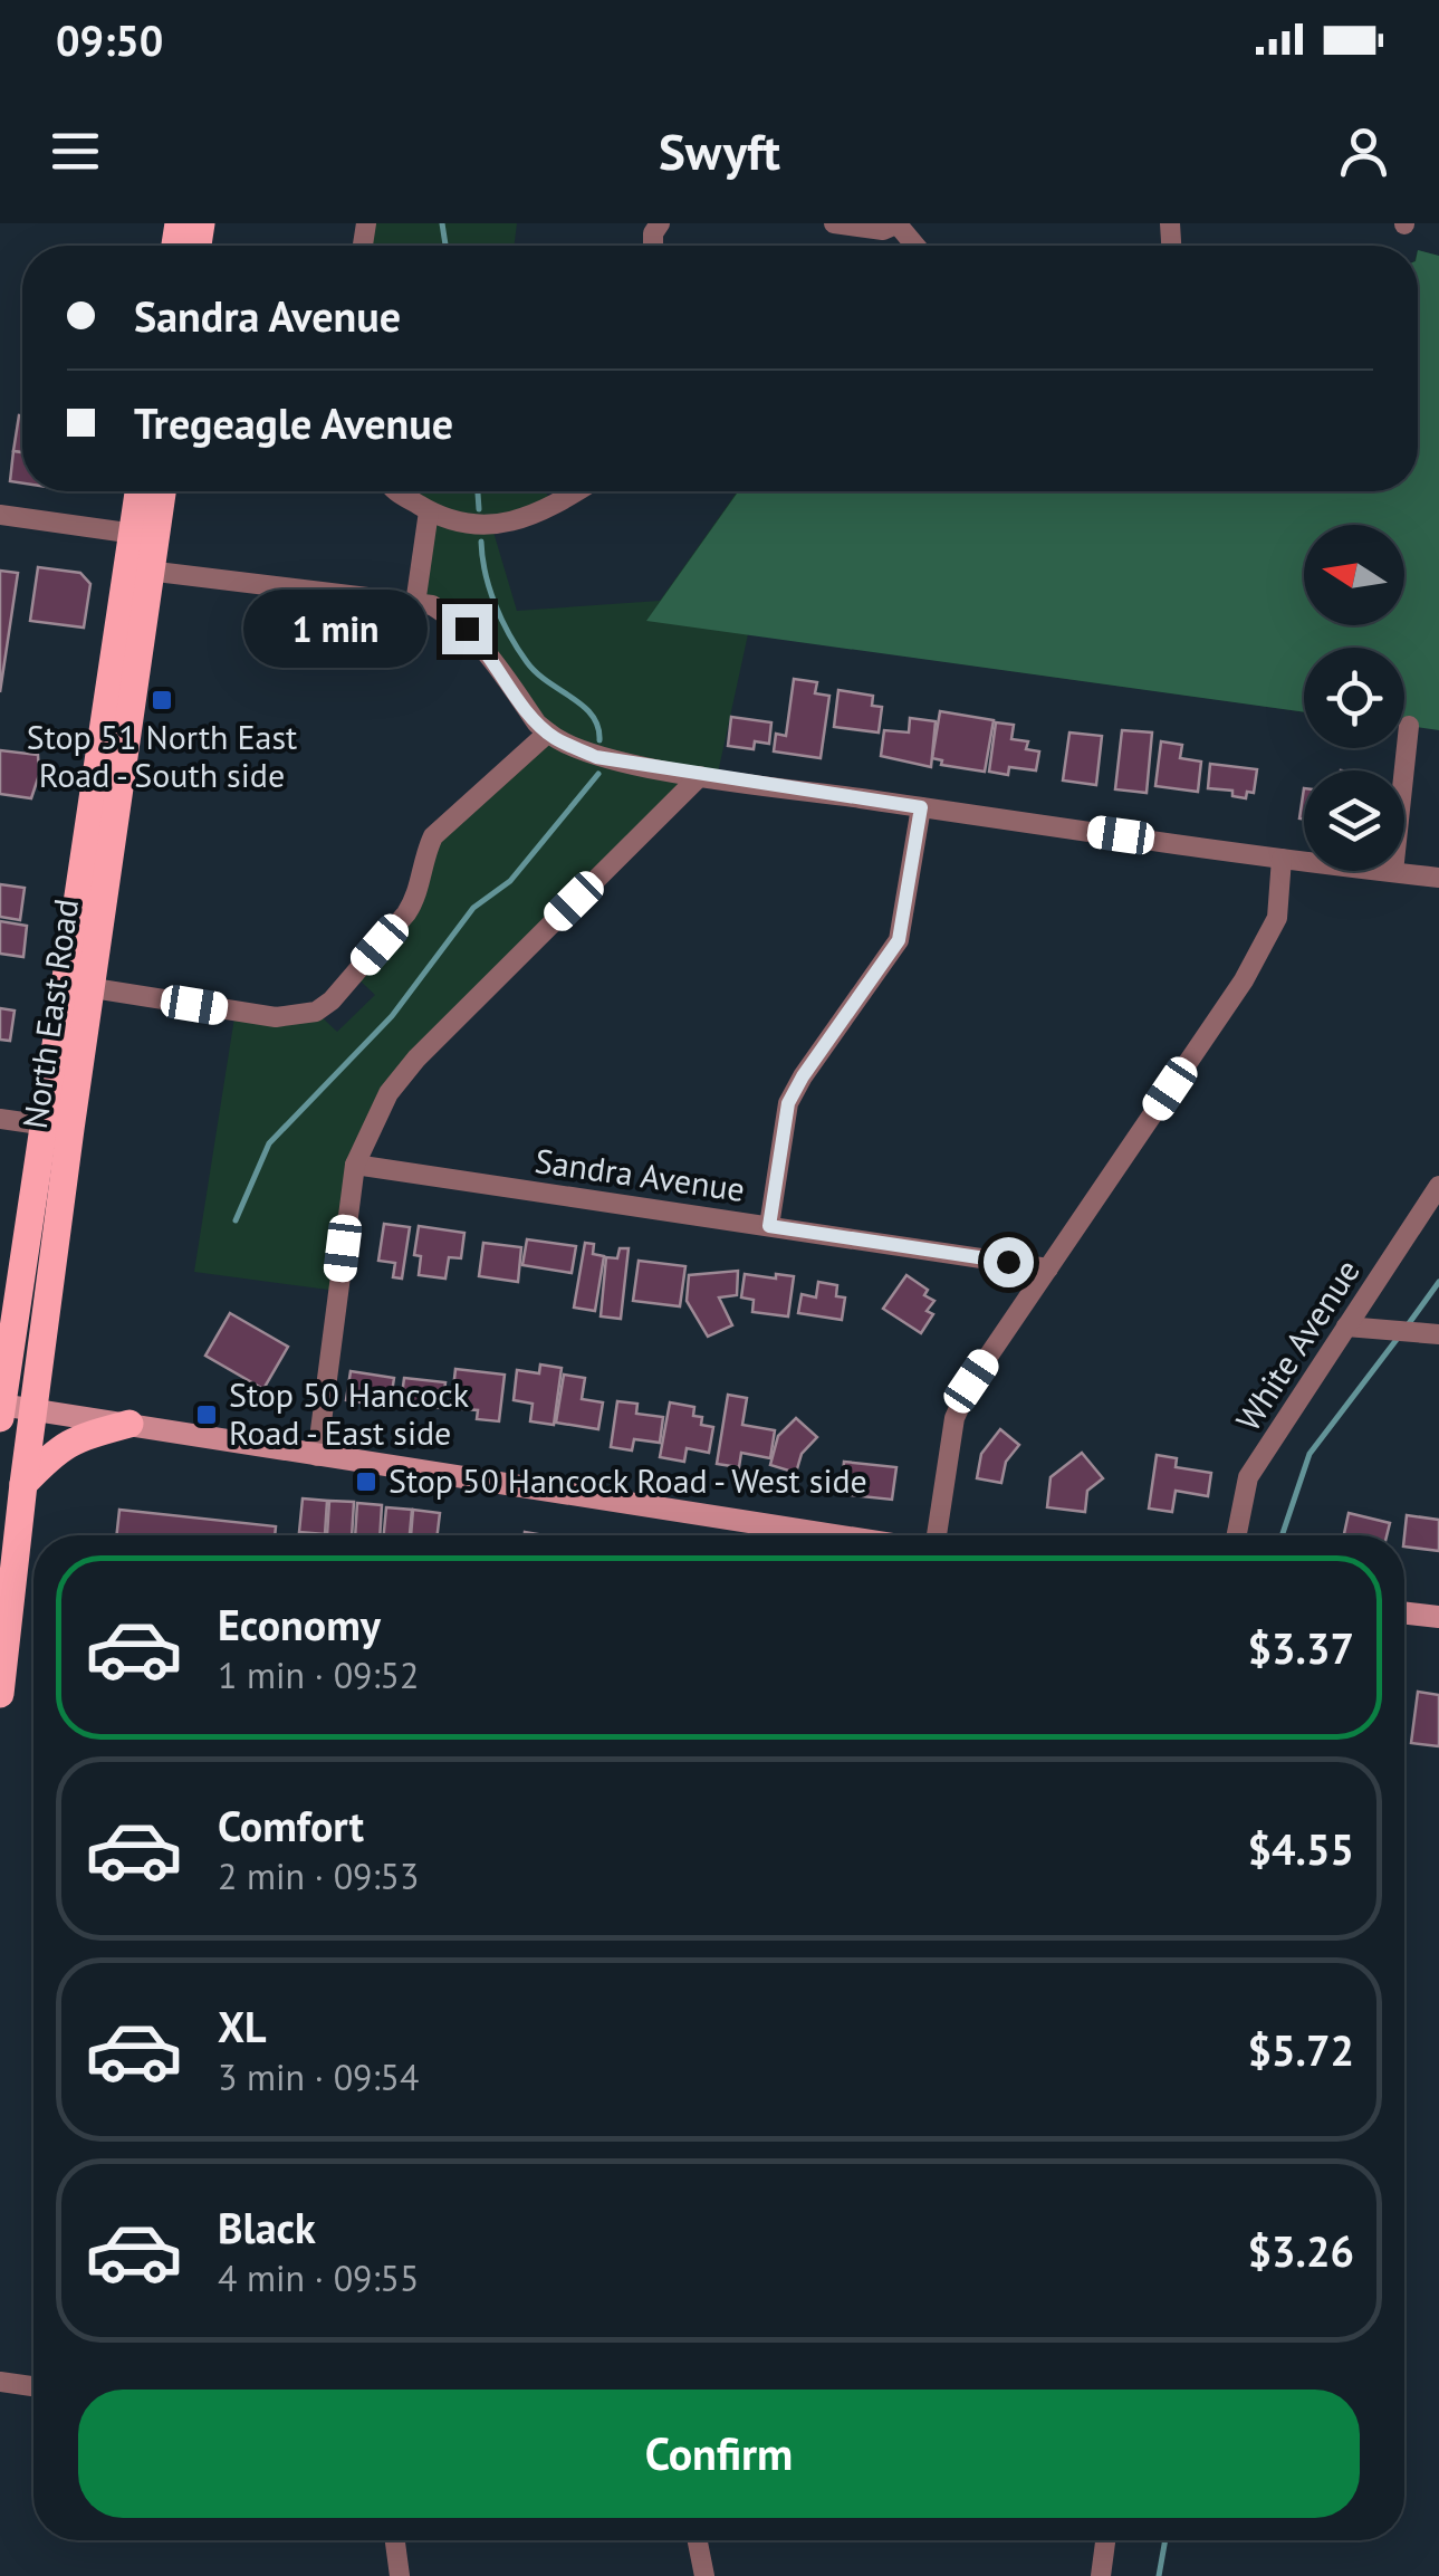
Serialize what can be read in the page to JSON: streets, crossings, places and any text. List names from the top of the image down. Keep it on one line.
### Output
{"streets":{"main road":["North East Road"],"street":["Sandra Avenue","White Avenue"]},"places":{"transit":["Stop 51 North East Road - South side","Stop 50 Hancock Road - East side","Stop 50 Hancock Road - West side"]},"north":"left","page":{"status":"09:50","header":"Swyft","banner":["Sandra Avenue","Tregeagle Avenue"],"bubble":"1 min","list":[{"name":"Economy","note":"1 min · 09:52","value":"$3.37"},{"name":"Comfort","note":"2 min · 09:53","value":"$4.55"},{"name":"XL","note":"3 min · 09:54","value":"$5.72"},{"name":"Black","note":"4 min · 09:55","value":"$3.26"}],"buttons":"Confirm"}}
